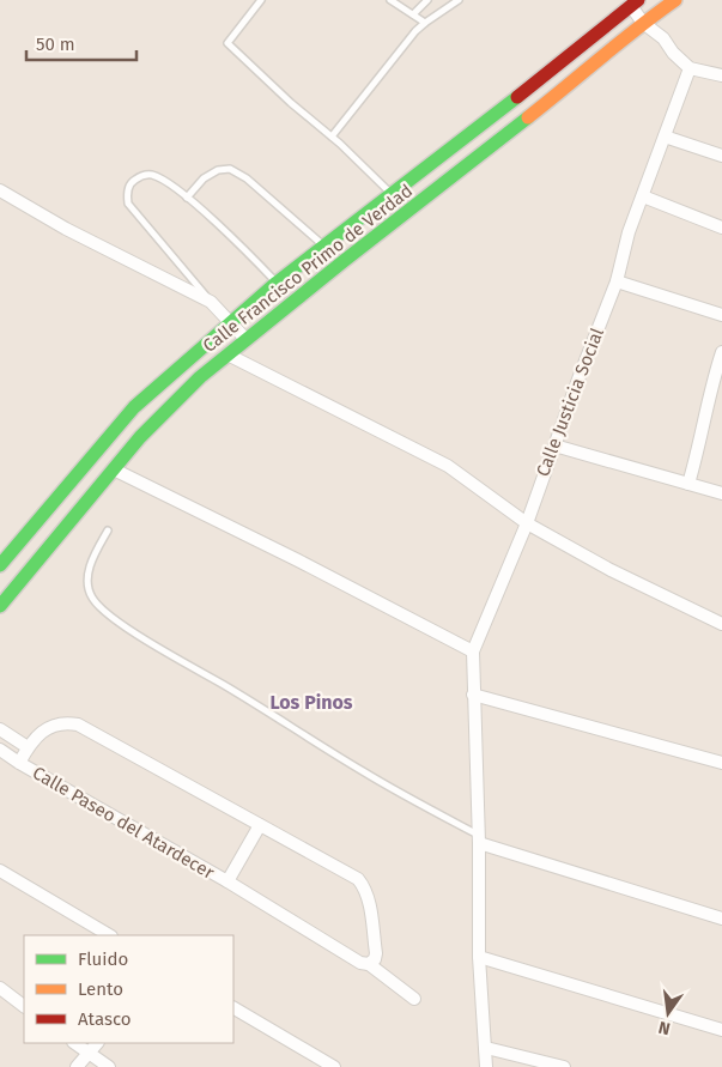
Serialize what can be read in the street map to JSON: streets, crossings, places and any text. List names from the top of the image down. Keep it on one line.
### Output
{"streets":{"main road":["Calle Francisco Primo de Verdad"],"street":["Calle Justicia Social","Calle Paseo del Atardecer"]},"districts":["Los Pinos"],"legend":["Fluido","Lento","Atasco"],"scale_bar":"50 m","north":"bottom"}
